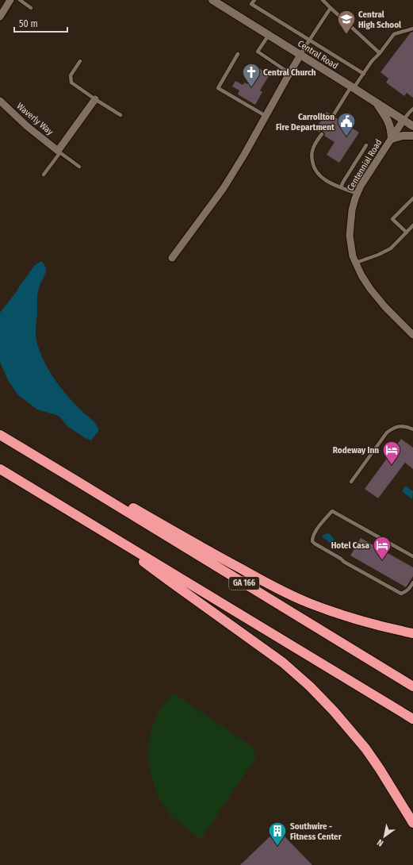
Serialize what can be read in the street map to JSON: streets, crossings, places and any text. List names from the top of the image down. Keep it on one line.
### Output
{"streets":{"highway":["GA 166"],"street":["Central Road","Waverly Way","Centennial Road"]},"crossings":[["Central Road","Centennial Road"]],"places":{"school or university":["Central High School"],"church":["Central Church"],"public building":["Carrollton Fire Department"],"hotel":["Rodeway Inn","Hotel Casa"],"building":["Southwire - Fitness Center"]},"scale_bar":"50 m","north":"bottom left"}
